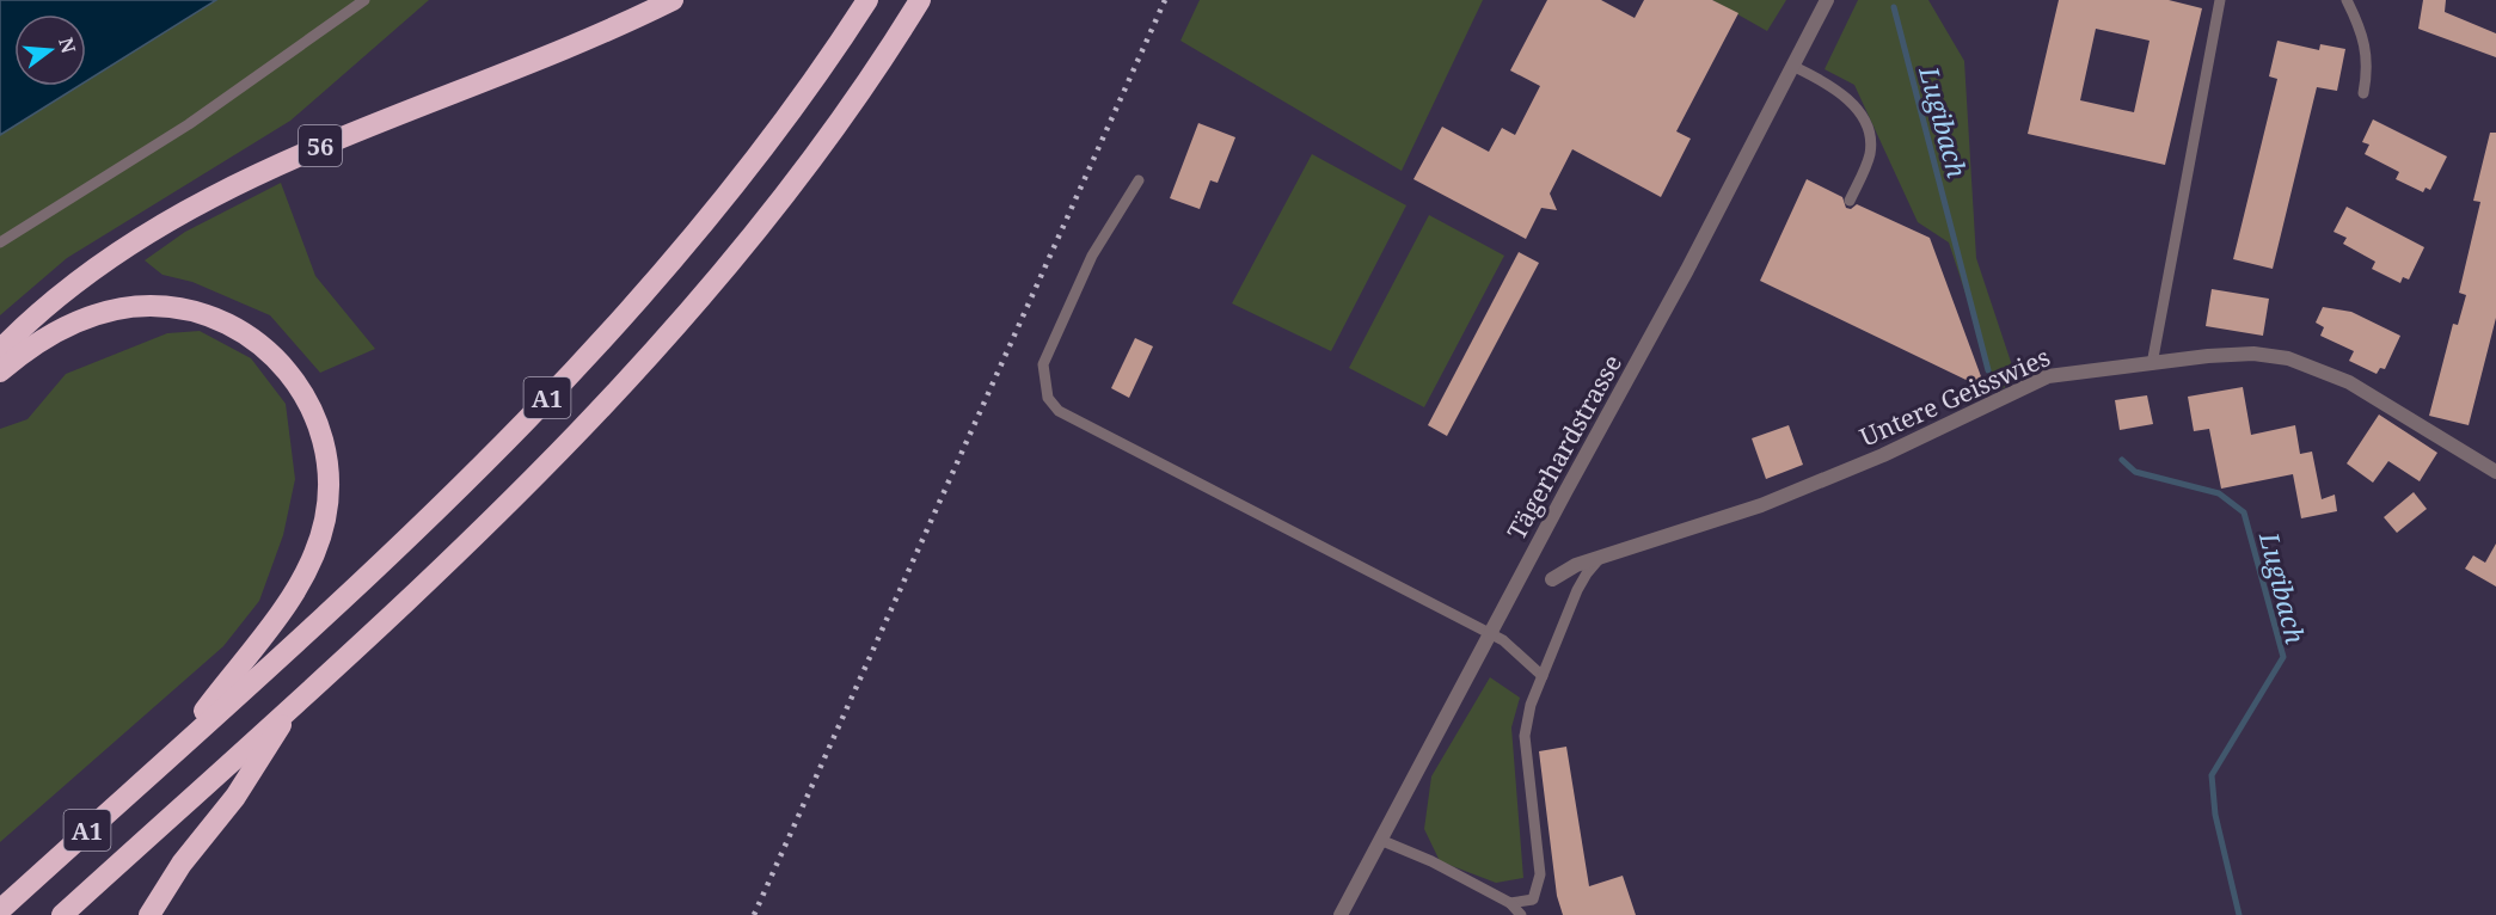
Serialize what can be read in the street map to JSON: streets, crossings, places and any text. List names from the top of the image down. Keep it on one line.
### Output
{"streets":{"highway":["56","A1"],"street":["Untere Geisswies","Tägerhardstrasse"]},"water":["Lugibach"],"north":"right"}
